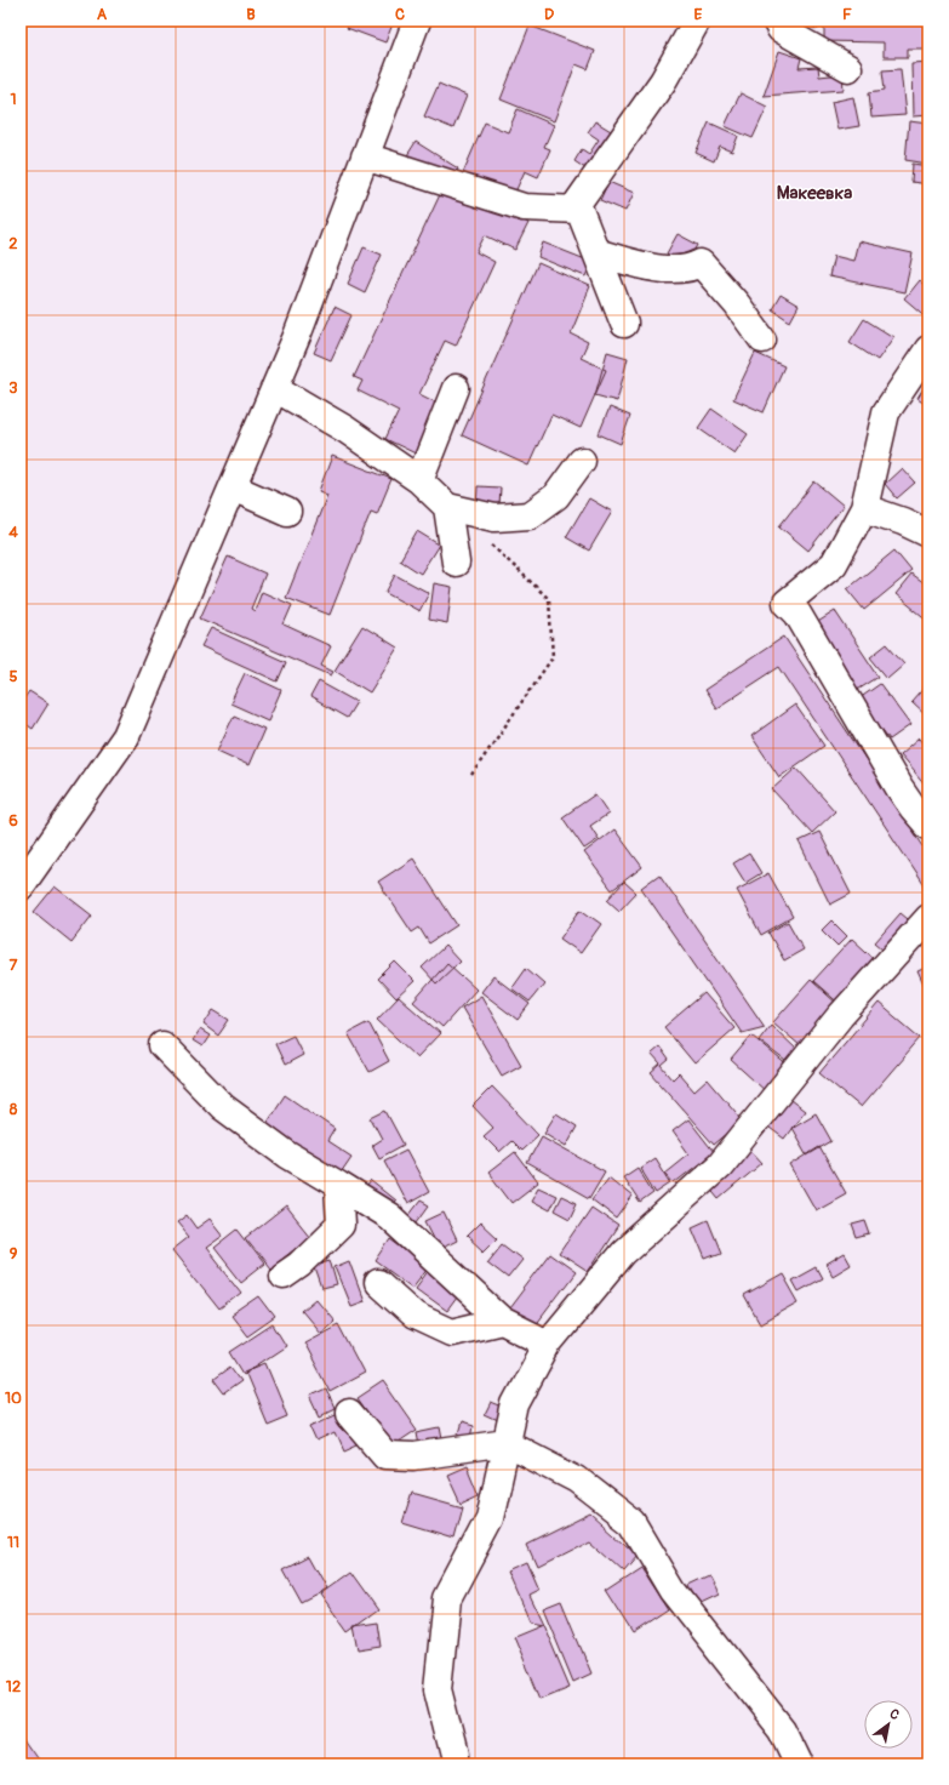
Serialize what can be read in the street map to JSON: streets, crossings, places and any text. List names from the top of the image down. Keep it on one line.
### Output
{"districts":["Макеевка"],"north":"top right","grid":{"columns":["A","B","C","D","E","F"],"rows":["1","2","3","4","5","6","7","8","9","10","11","12"]}}
